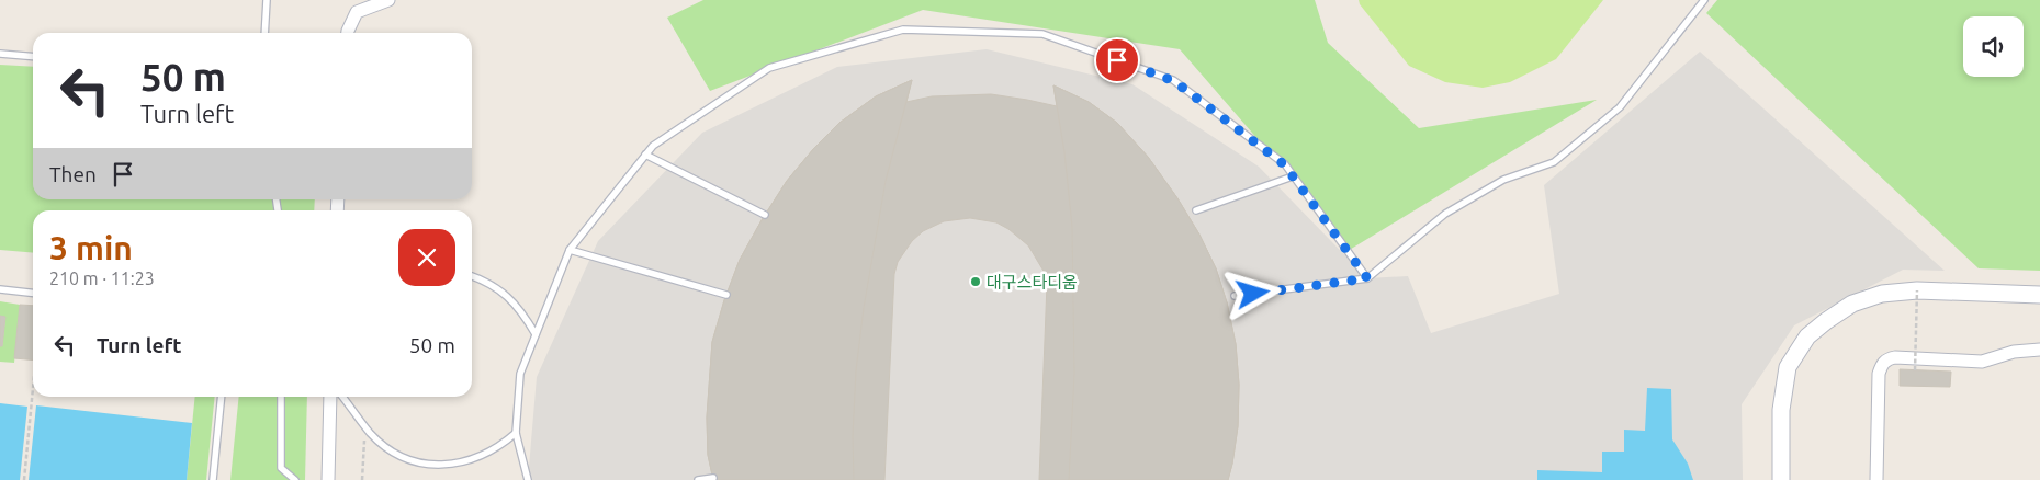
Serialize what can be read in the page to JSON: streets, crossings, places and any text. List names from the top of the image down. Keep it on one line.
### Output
{"places":["대구스타디움"],"page":{"turn":["50 m","Turn left"],"then":"Then","heading":["3 min","210 m · 11:23"],"list":[{"name":"Turn left","value":"50 m"}]}}
